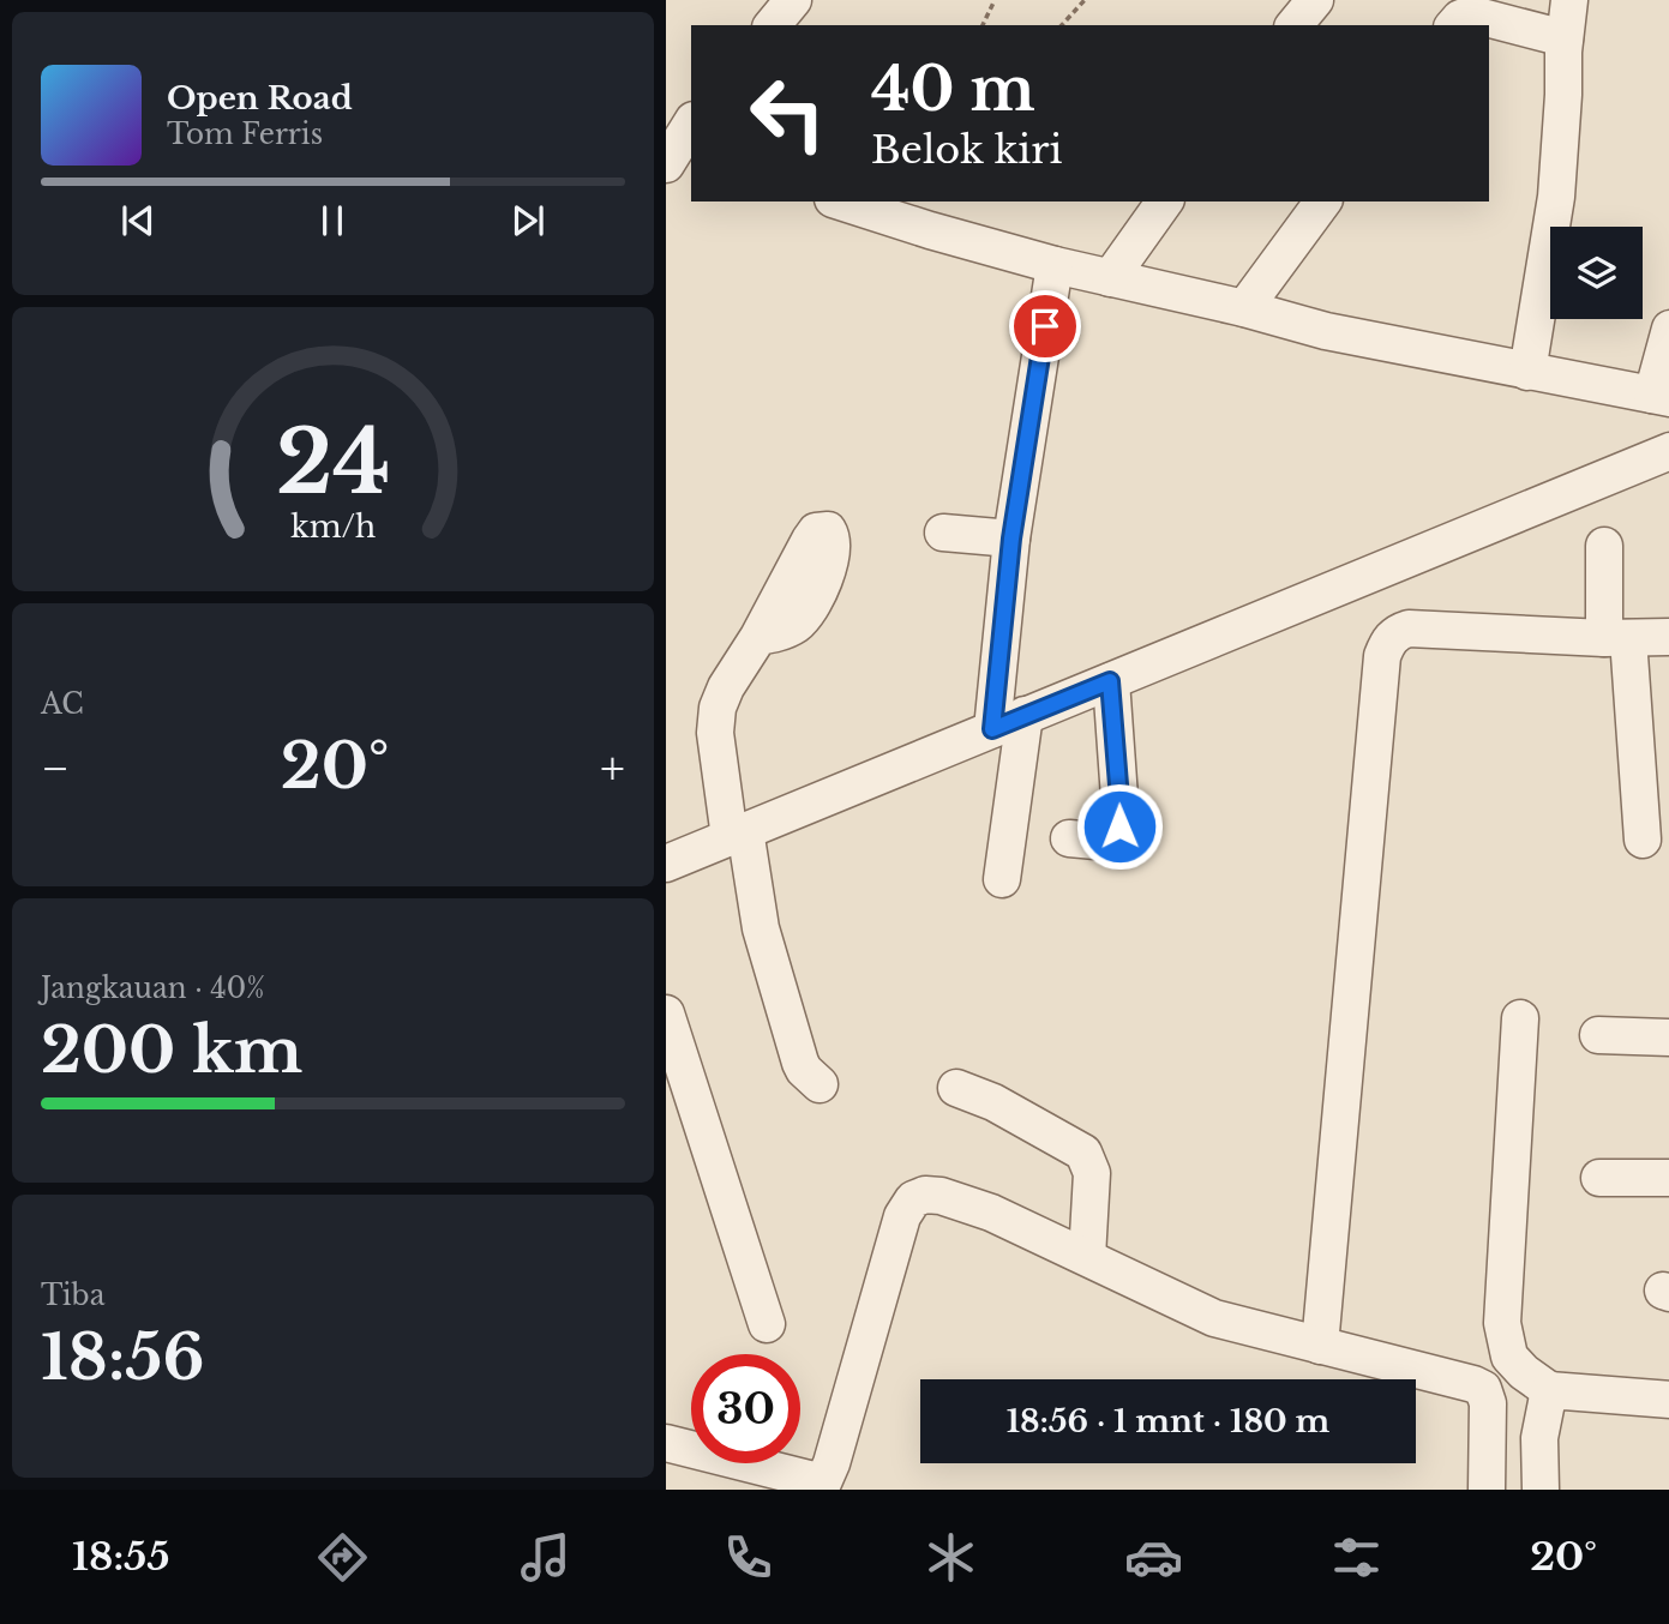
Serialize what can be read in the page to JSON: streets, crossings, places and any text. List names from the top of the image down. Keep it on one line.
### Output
{"page":{"turn":["40 m","Belok kiri"],"song":["Open Road","Tom Ferris"],"tile":["AC",["Jangkauan · 40%","200 km"],["Tiba","18:56"]],"heat":["−","20°","+"],"limit":"30","trip":"18:56 · 1 mnt · 180 m","tabs":["18:55","20°"],"gauge":["24","km/h"]}}
